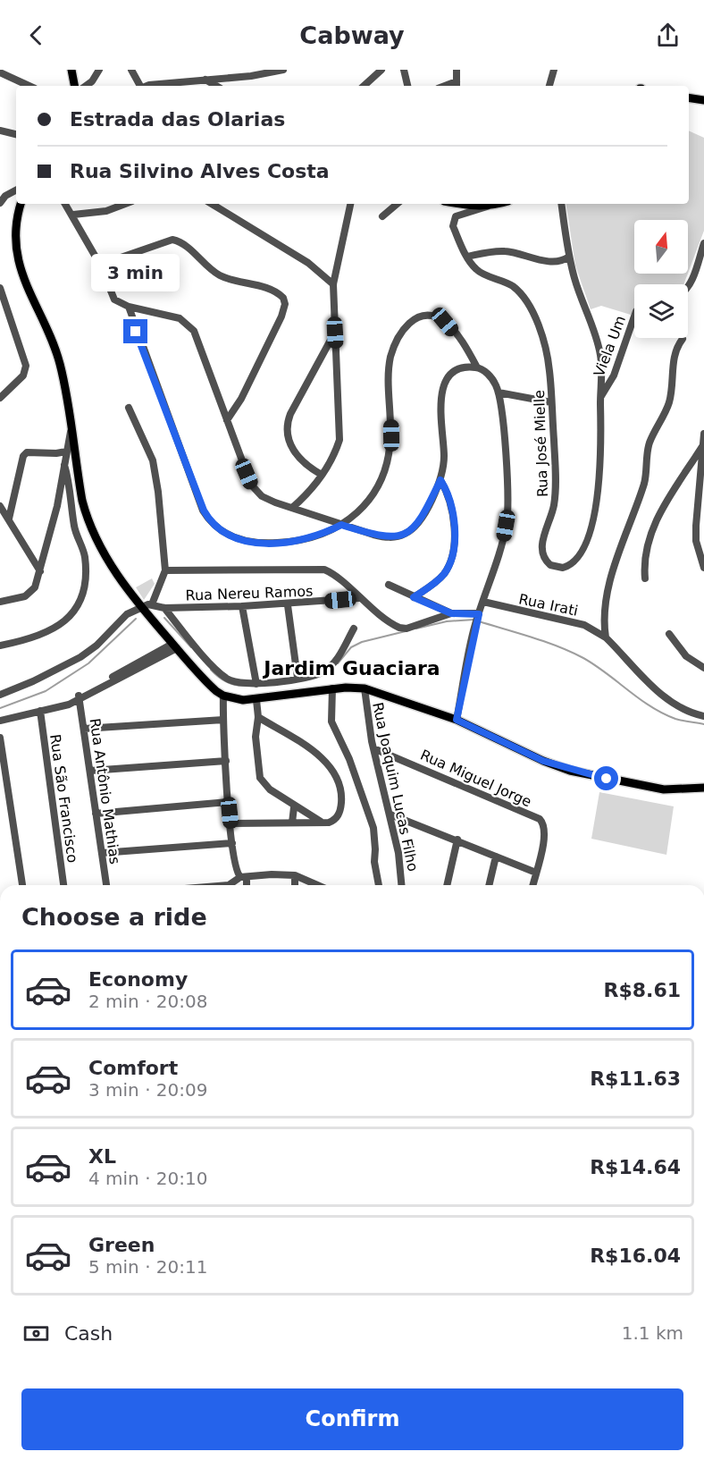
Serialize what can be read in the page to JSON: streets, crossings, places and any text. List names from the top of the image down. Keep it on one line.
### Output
{"streets":{"street":["Viela Um","Rua José Mielle","Rua Nereu Ramos","Rua Irati","Rua Miguel Jorge","Rua Joaquim Lucas Filho","Rua Antônio Mathias","Rua São Francisco"]},"crossings":[["Viela Um","Rua José Mielle"],["Rua Miguel Jorge","Rua Joaquim Lucas Filho"]],"districts":["Jardim Guaciara"],"north":"top","page":{"header":"Cabway","banner":["Estrada das Olarias","Rua Silvino Alves Costa"],"bubble":"3 min","heading":"Choose a ride","list":[{"name":"Economy","note":"2 min · 20:08","value":"R$8.61"},{"name":"Comfort","note":"3 min · 20:09","value":"R$11.63"},{"name":"XL","note":"4 min · 20:10","value":"R$14.64"},{"name":"Green","note":"5 min · 20:11","value":"R$16.04"}],"pay":["Cash","1.1 km"],"buttons":"Confirm"}}
